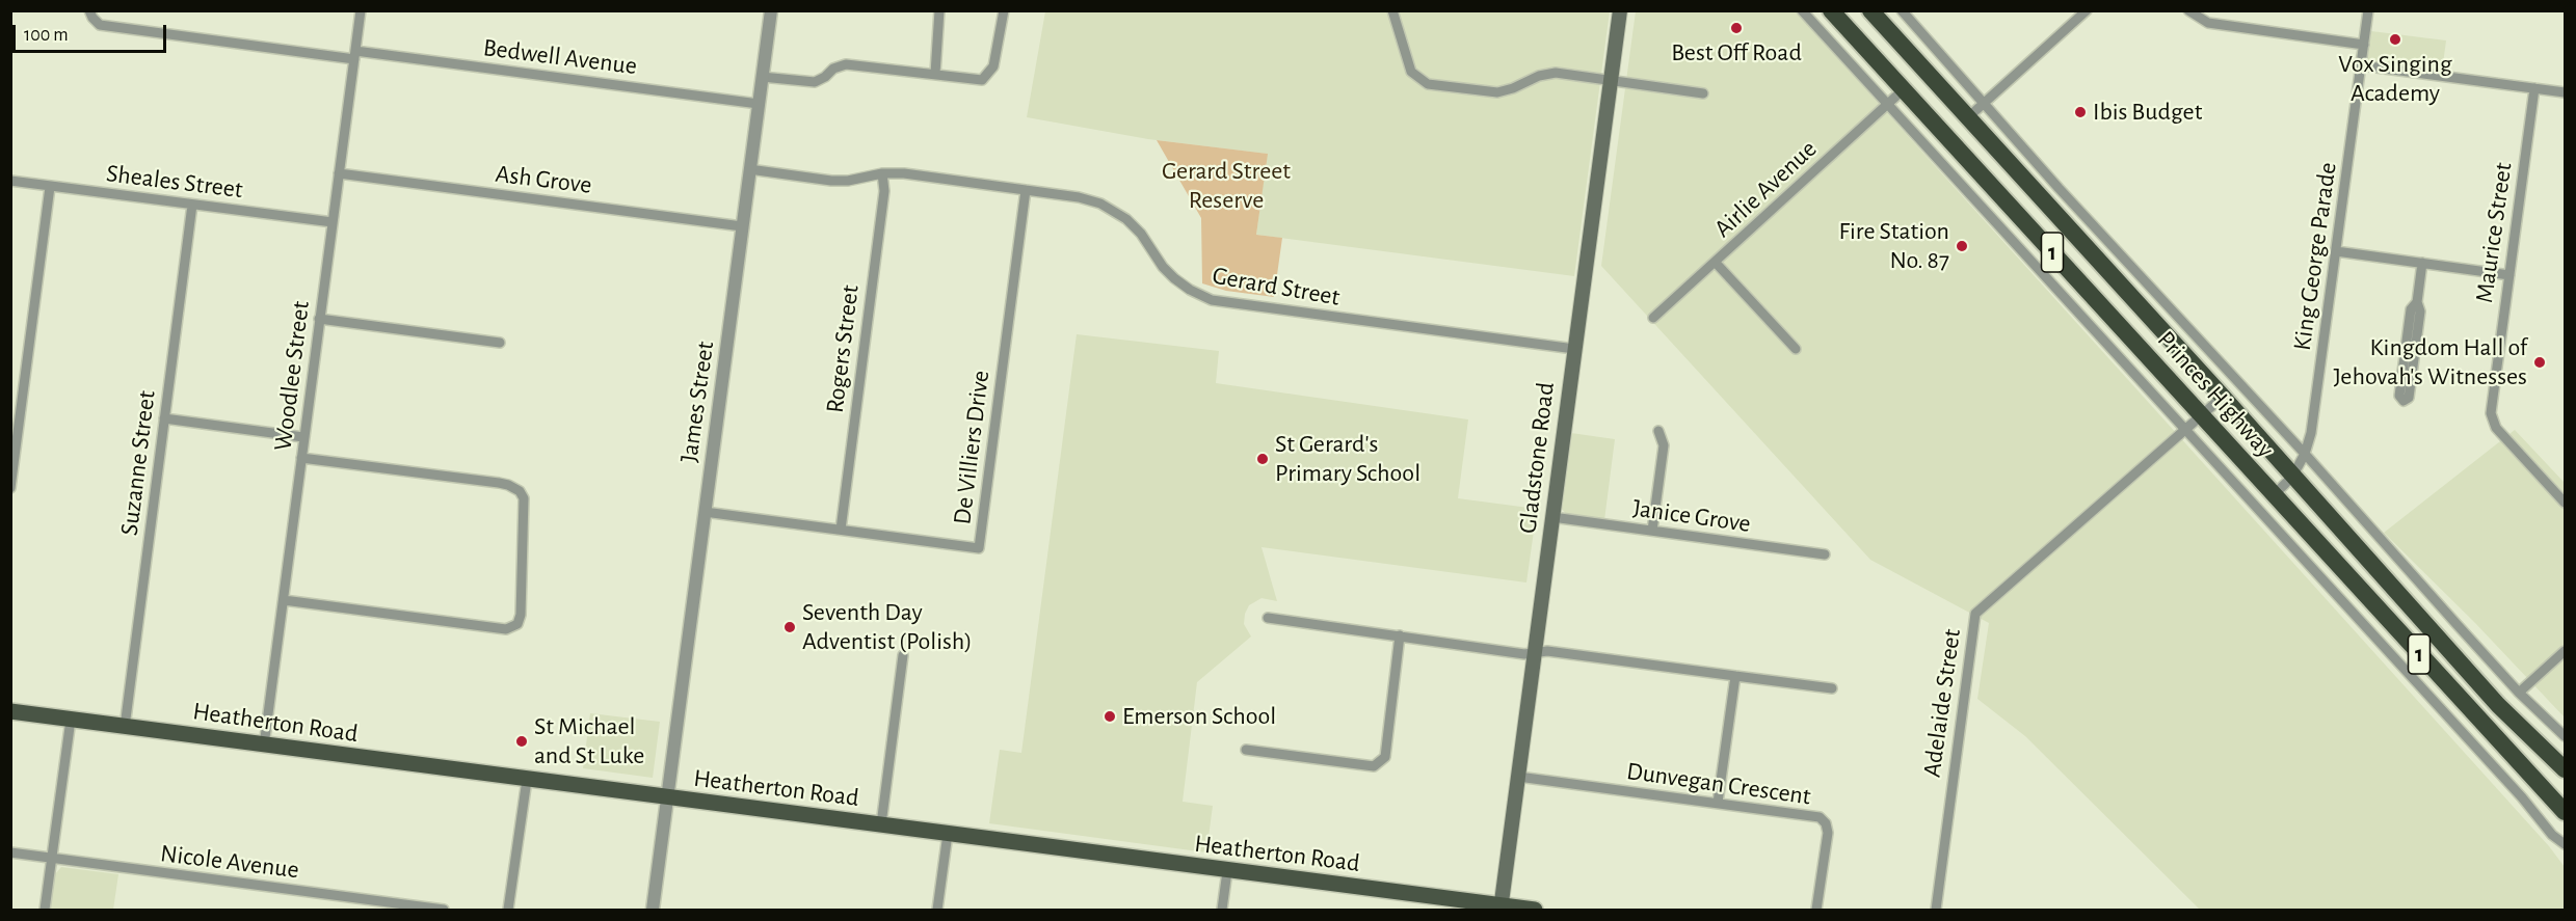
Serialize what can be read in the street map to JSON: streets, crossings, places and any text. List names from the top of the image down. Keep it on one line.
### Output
{"streets":{"highway":["1","Princes Highway"],"main road":["Gladstone Road","Heatherton Road"],"street":["Bedwell Avenue","Ash Grove","Sheales Street","Airlie Avenue","Maurice Street","King George Parade","Gerard Street","Rogers Street","Woodlee Street","James Street","De Villiers Drive","Suzanne Street","Janice Grove","Adelaide Street","Dunvegan Crescent","Nicole Avenue"]},"crossings":[["Bedwell Avenue","Woodlee Street"],["Bedwell Avenue","James Street"],["Ash Grove","Woodlee Street"],["Ash Grove","James Street"],["Sheales Street","Woodlee Street"],["Sheales Street","Suzanne Street"],["Airlie Avenue","Princes Highway"],["King George Parade","Princes Highway"],["Gerard Street","Rogers Street"],["Gerard Street","James Street"],["Gerard Street","De Villiers Drive"],["Gerard Street","Gladstone Road"],["Rogers Street","De Villiers Drive"],["Woodlee Street","Heatherton Road"],["Princes Highway","Adelaide Street"],["James Street","De Villiers Drive"],["James Street","Heatherton Road"],["Gladstone Road","Janice Grove"],["Gladstone Road","Heatherton Road"],["Gladstone Road","Dunvegan Crescent"],["Suzanne Street","Heatherton Road"]],"parks":["Gerard Street Reserve"],"places":["Best Off Road","Vox Singing Academy","Ibis Budget","Fire Station No. 87","Kingdom Hall of Jehovah's Witnesses","St Gerard's Primary School","Seventh Day Adventist (Polish)","Emerson School","St Michael and St Luke"],"scale_bar":"100 m"}
